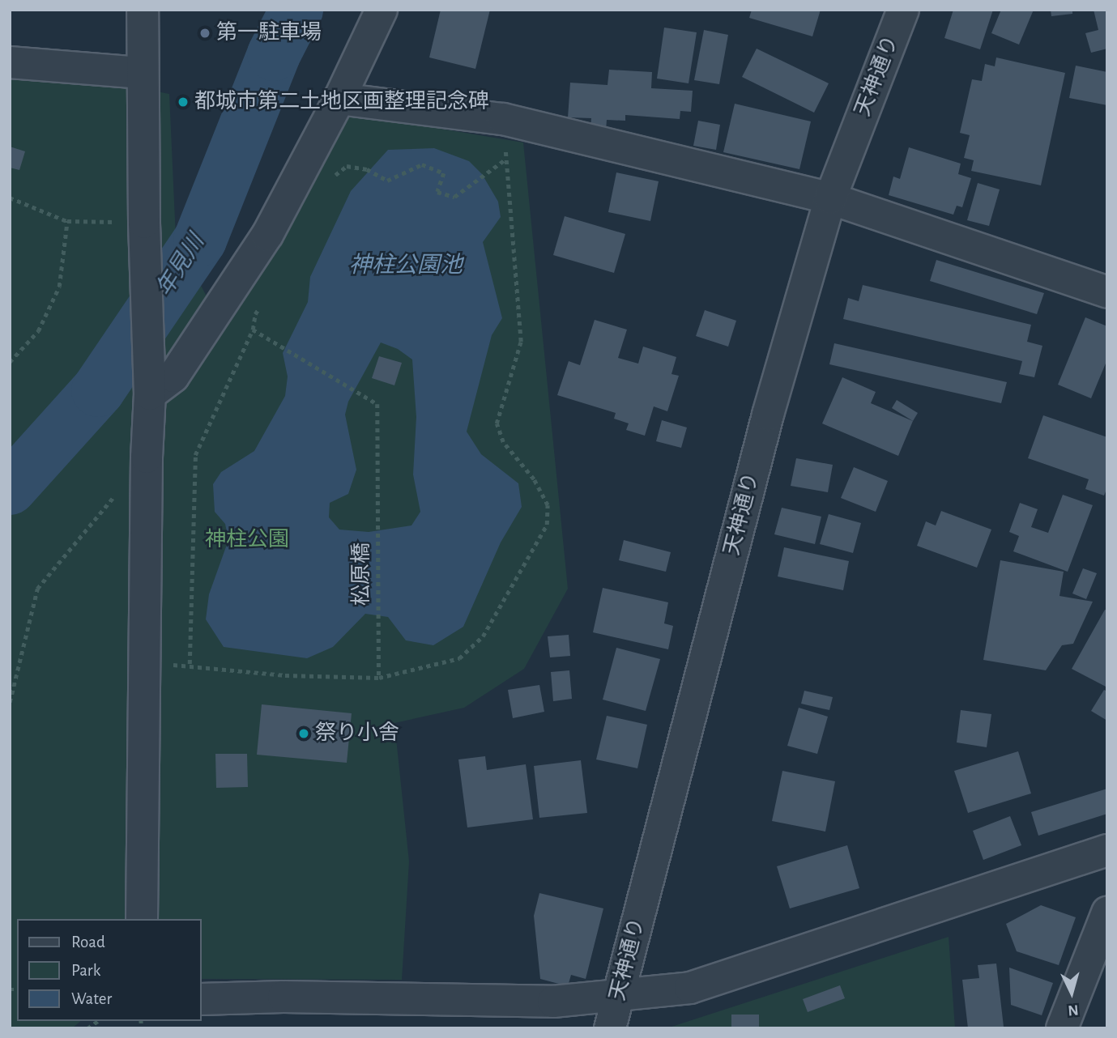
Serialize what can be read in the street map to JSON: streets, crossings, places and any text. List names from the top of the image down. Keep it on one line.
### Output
{"streets":{"street":["天神通り"],"path":["松原橋"]},"water":["年見川","神柱公園池"],"parks":["神柱公園"],"places":["第一駐車場","都城市第二土地区画整理記念碑","祭り小舎"],"legend":["Road","Park","Water"],"north":"bottom"}
